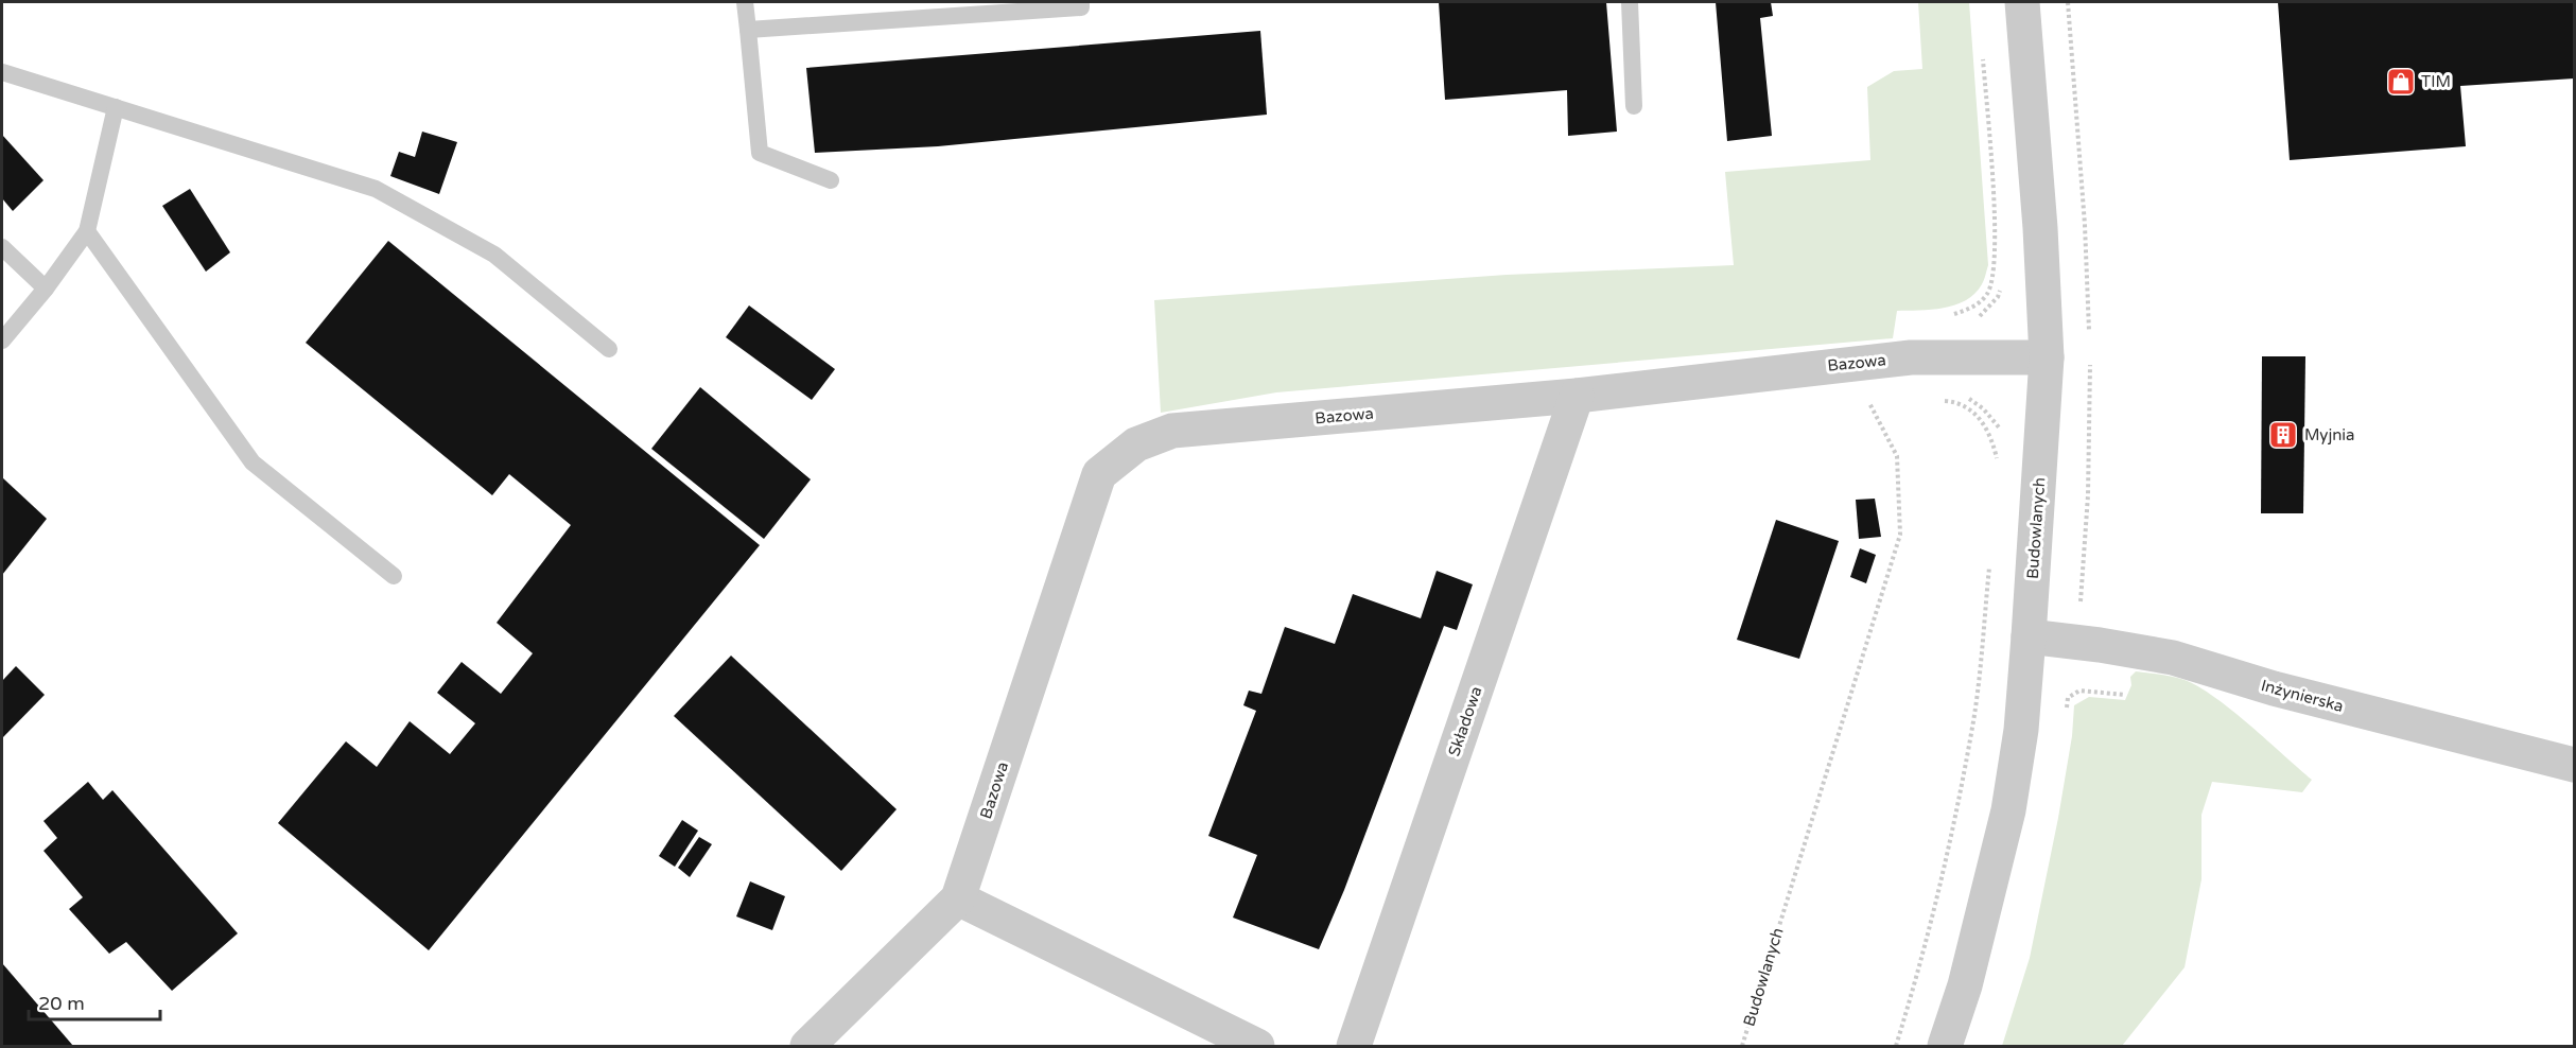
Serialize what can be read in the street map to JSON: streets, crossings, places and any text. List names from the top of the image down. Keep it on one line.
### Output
{"streets":{"street":["Bazowa","Budowlanych","Inżynierska","Składowa"]},"crossings":[["Bazowa","Budowlanych"],["Bazowa","Składowa"],["Budowlanych","Inżynierska"]],"places":{"shop":["TIM"],"building":["Myjnia"]},"scale_bar":"20 m"}
